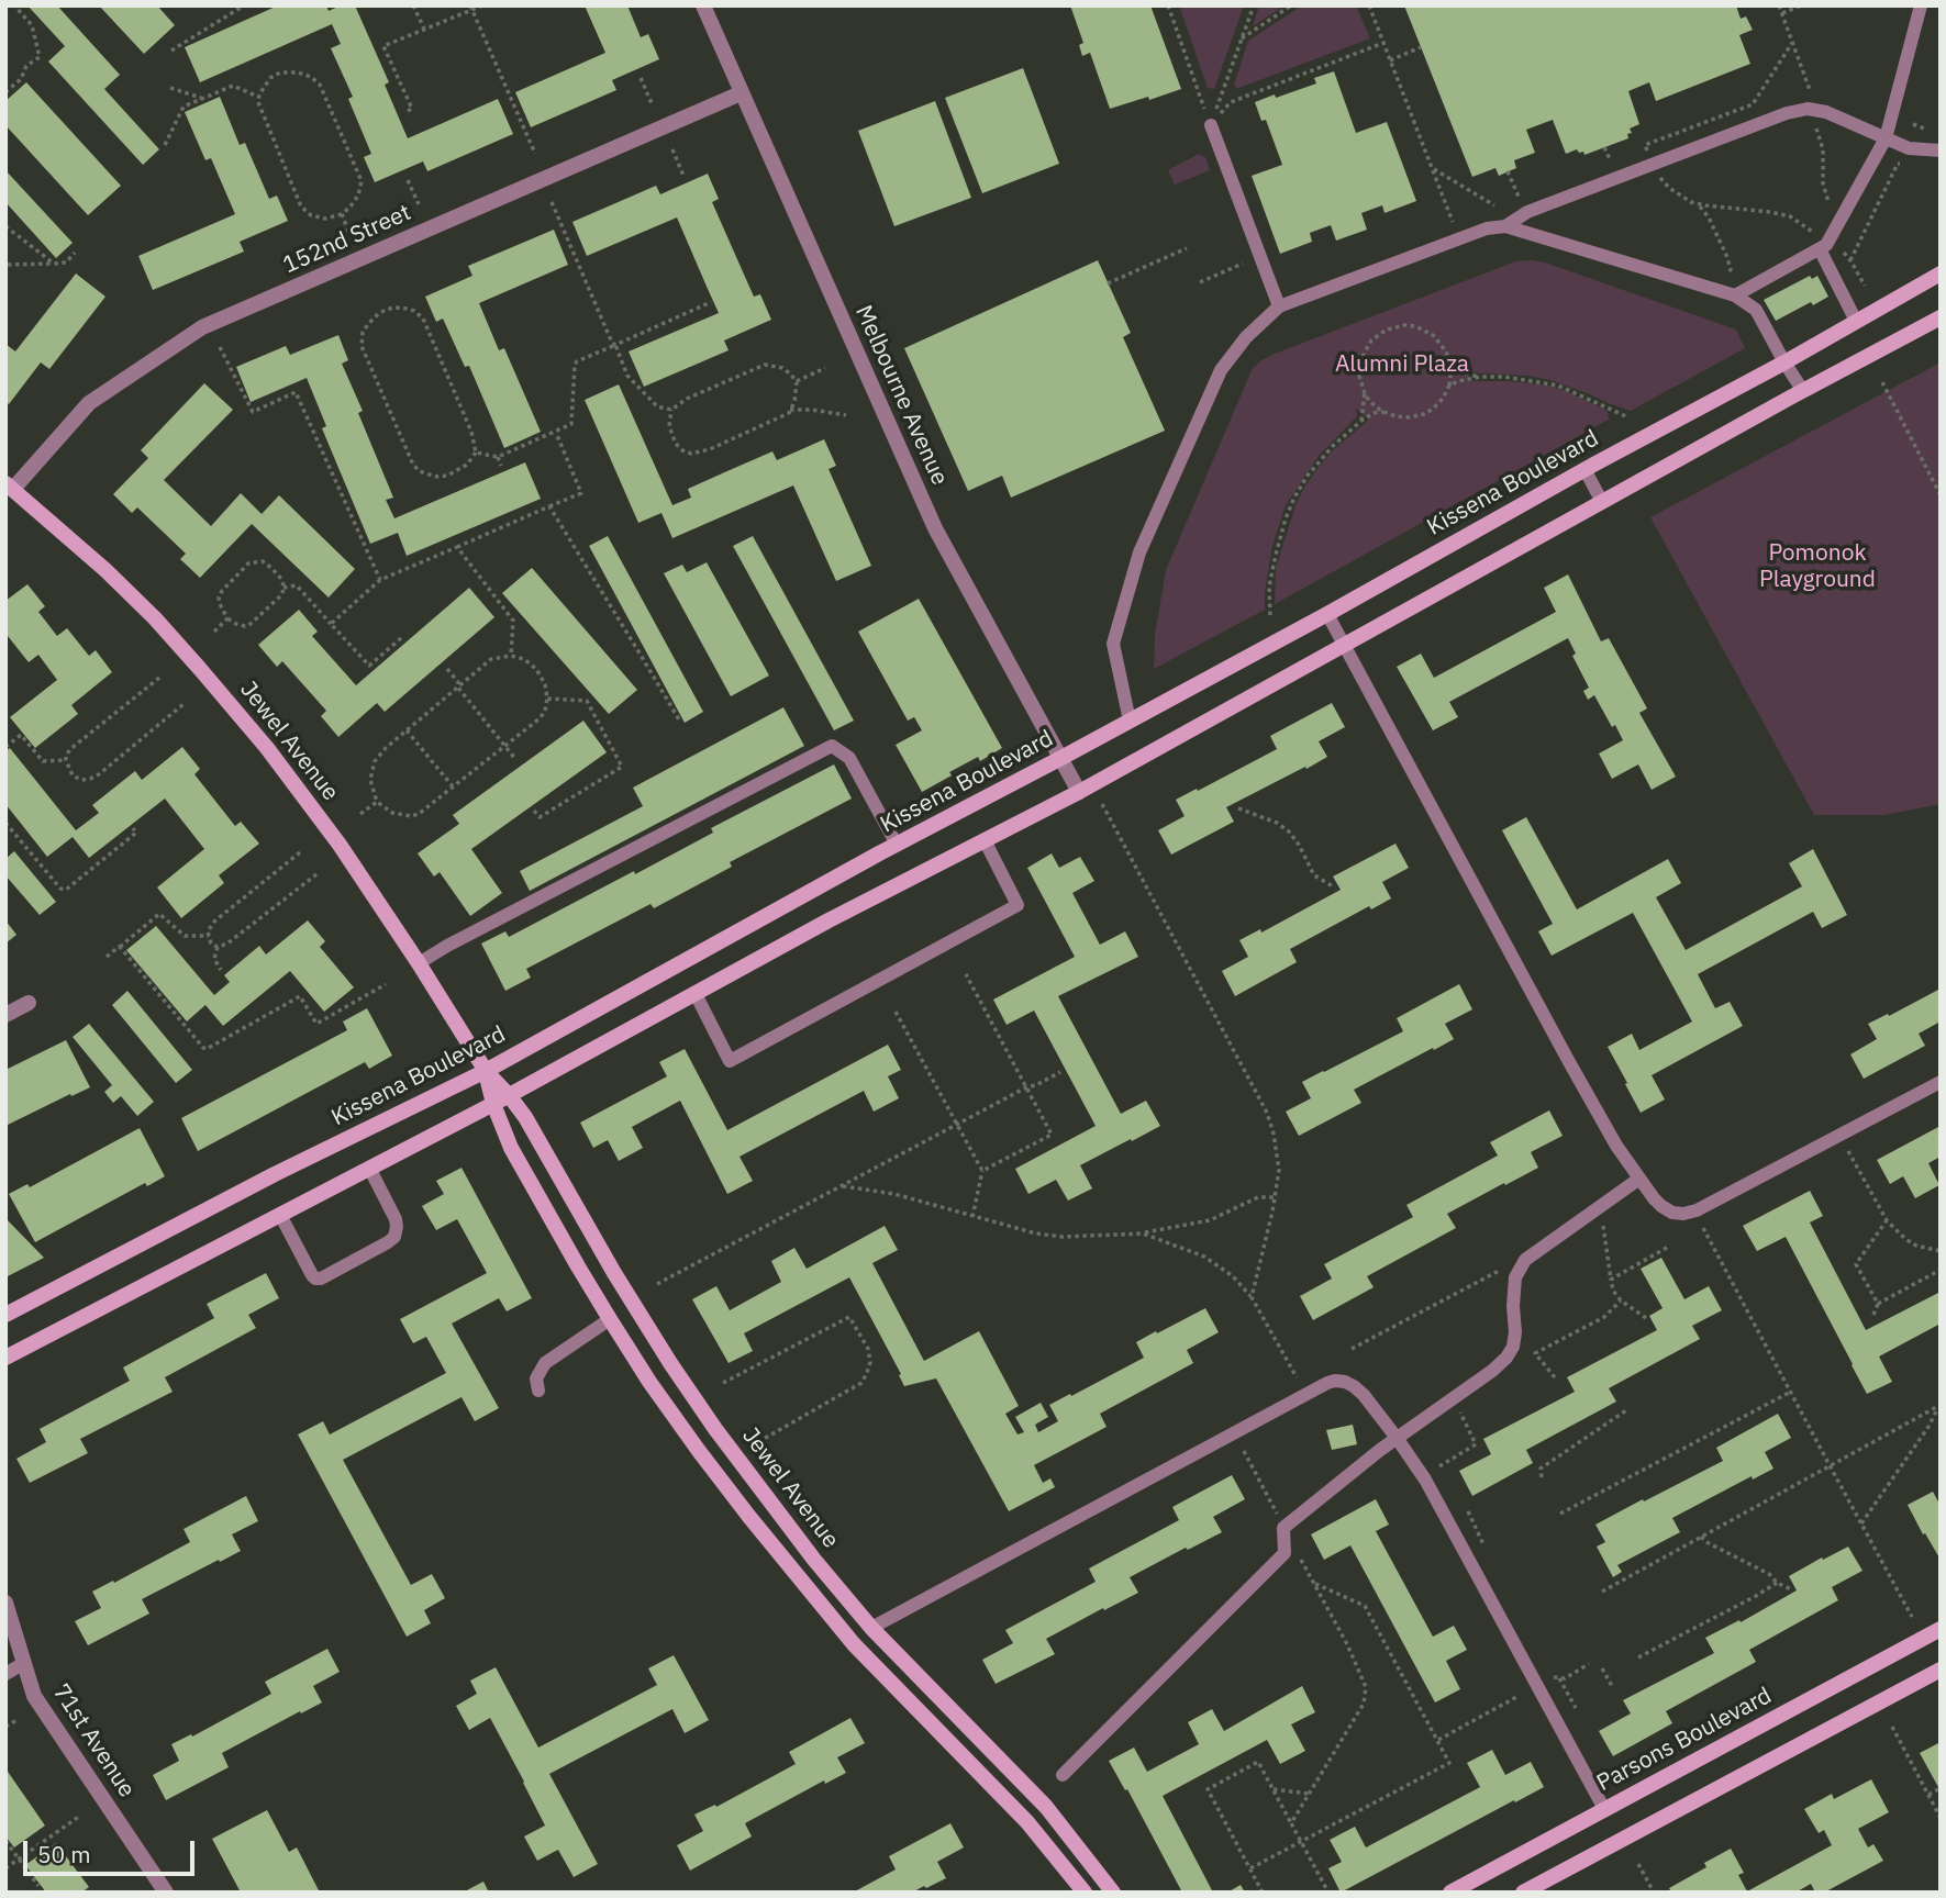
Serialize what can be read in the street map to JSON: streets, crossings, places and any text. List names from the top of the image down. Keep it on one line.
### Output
{"streets":{"main road":["Kissena Boulevard","Jewel Avenue","Parsons Boulevard"],"street":["152nd Street","Melbourne Avenue","71st Avenue"]},"crossings":[["152nd Street","Melbourne Avenue"],["152nd Street","Jewel Avenue"],["Melbourne Avenue","Kissena Boulevard"],["Kissena Boulevard","Jewel Avenue"]],"parks":["Alumni Plaza","Pomonok Playground"],"scale_bar":"50 m"}
